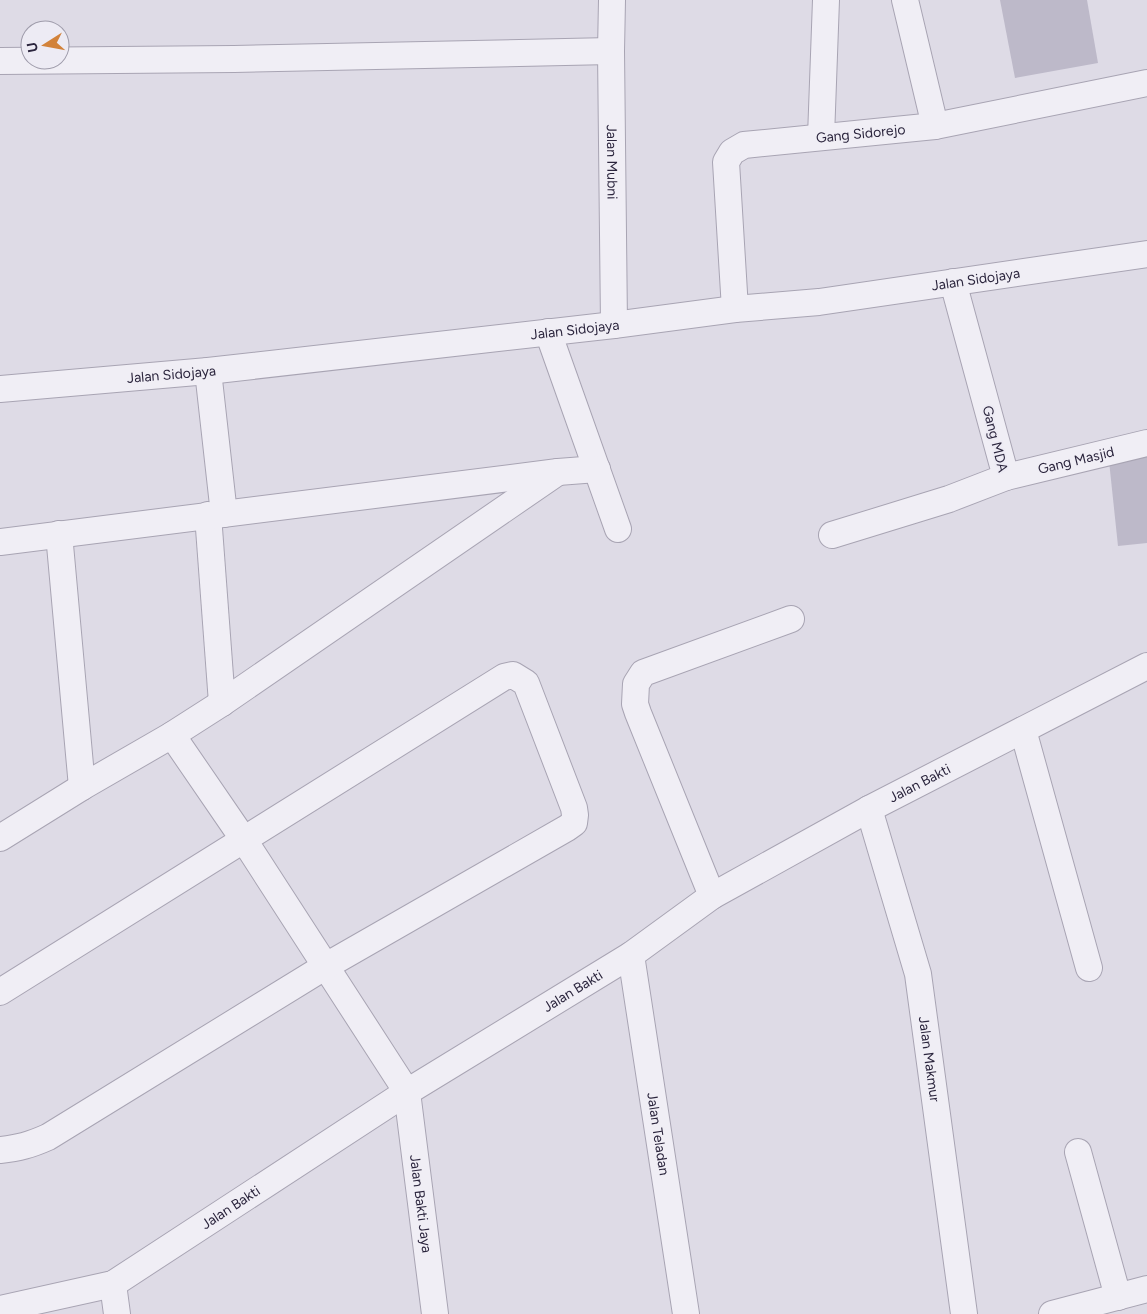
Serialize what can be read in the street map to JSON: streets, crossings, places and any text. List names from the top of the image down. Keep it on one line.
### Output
{"streets":{"street":["Gang Sidorejo","Jalan Mubni","Jalan Sidojaya","Gang MDA","Gang Masjid","Jalan Bakti","Jalan Makmur","Jalan Teladan","Jalan Bakti Jaya"]},"crossings":[["Gang Sidorejo","Jalan Sidojaya"],["Jalan Mubni","Jalan Sidojaya"],["Jalan Sidojaya","Gang MDA"],["Gang MDA","Gang Masjid"],["Jalan Bakti","Jalan Makmur"],["Jalan Bakti","Jalan Teladan"],["Jalan Bakti","Jalan Bakti Jaya"]],"north":"left"}
